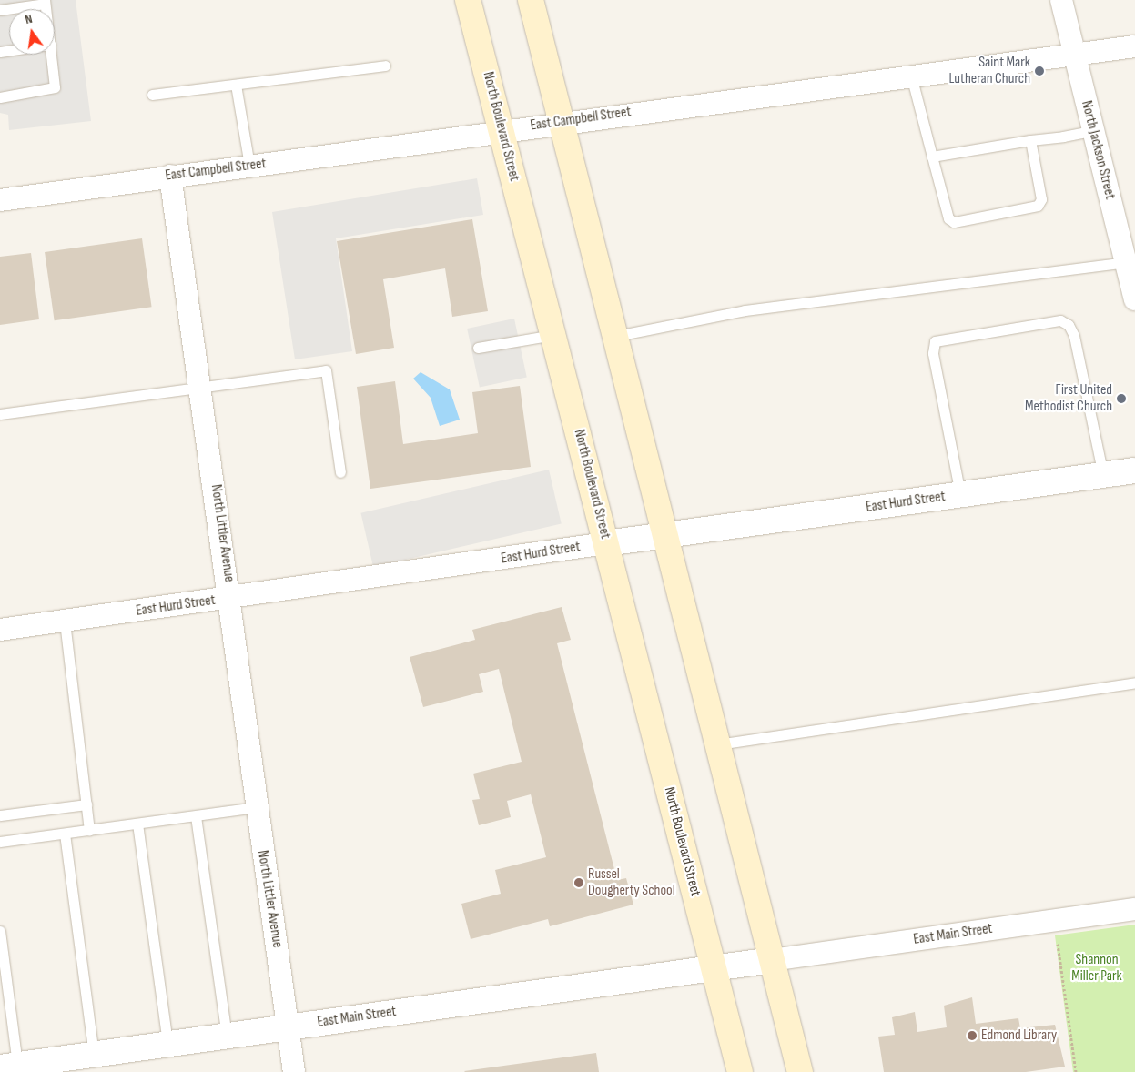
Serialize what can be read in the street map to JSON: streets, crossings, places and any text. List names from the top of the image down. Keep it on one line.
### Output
{"streets":{"main road":["North Boulevard Street"],"street":["East Campbell Street","North Jackson Street","East Hurd Street","North Littler Avenue","East Main Street"]},"crossings":[["East Campbell Street","North Boulevard Street"],["East Campbell Street","North Jackson Street"],["East Campbell Street","North Littler Avenue"],["North Boulevard Street","East Hurd Street"],["North Boulevard Street","East Main Street"],["East Hurd Street","North Littler Avenue"],["North Littler Avenue","East Main Street"]],"parks":["Shannon Miller Park"],"places":["Saint Mark Lutheran Church","First United Methodist Church","Russel Dougherty School","Edmond Library"],"north":"top"}
